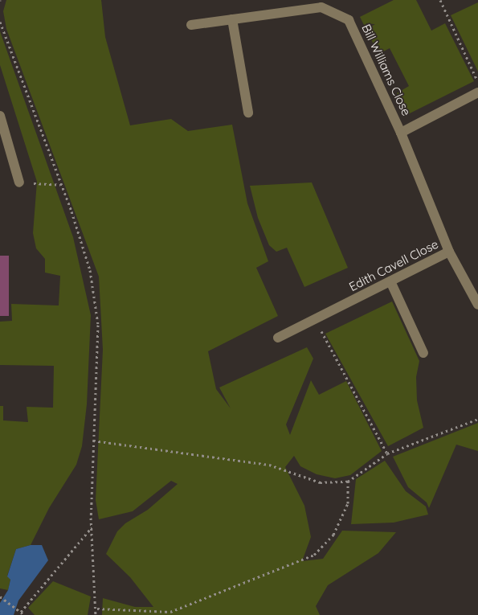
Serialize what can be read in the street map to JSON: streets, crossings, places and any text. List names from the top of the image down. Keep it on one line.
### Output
{"streets":{"street":["Bill Williams Close","Edith Cavell Close"]},"crossings":[["Bill Williams Close","Edith Cavell Close"]]}
